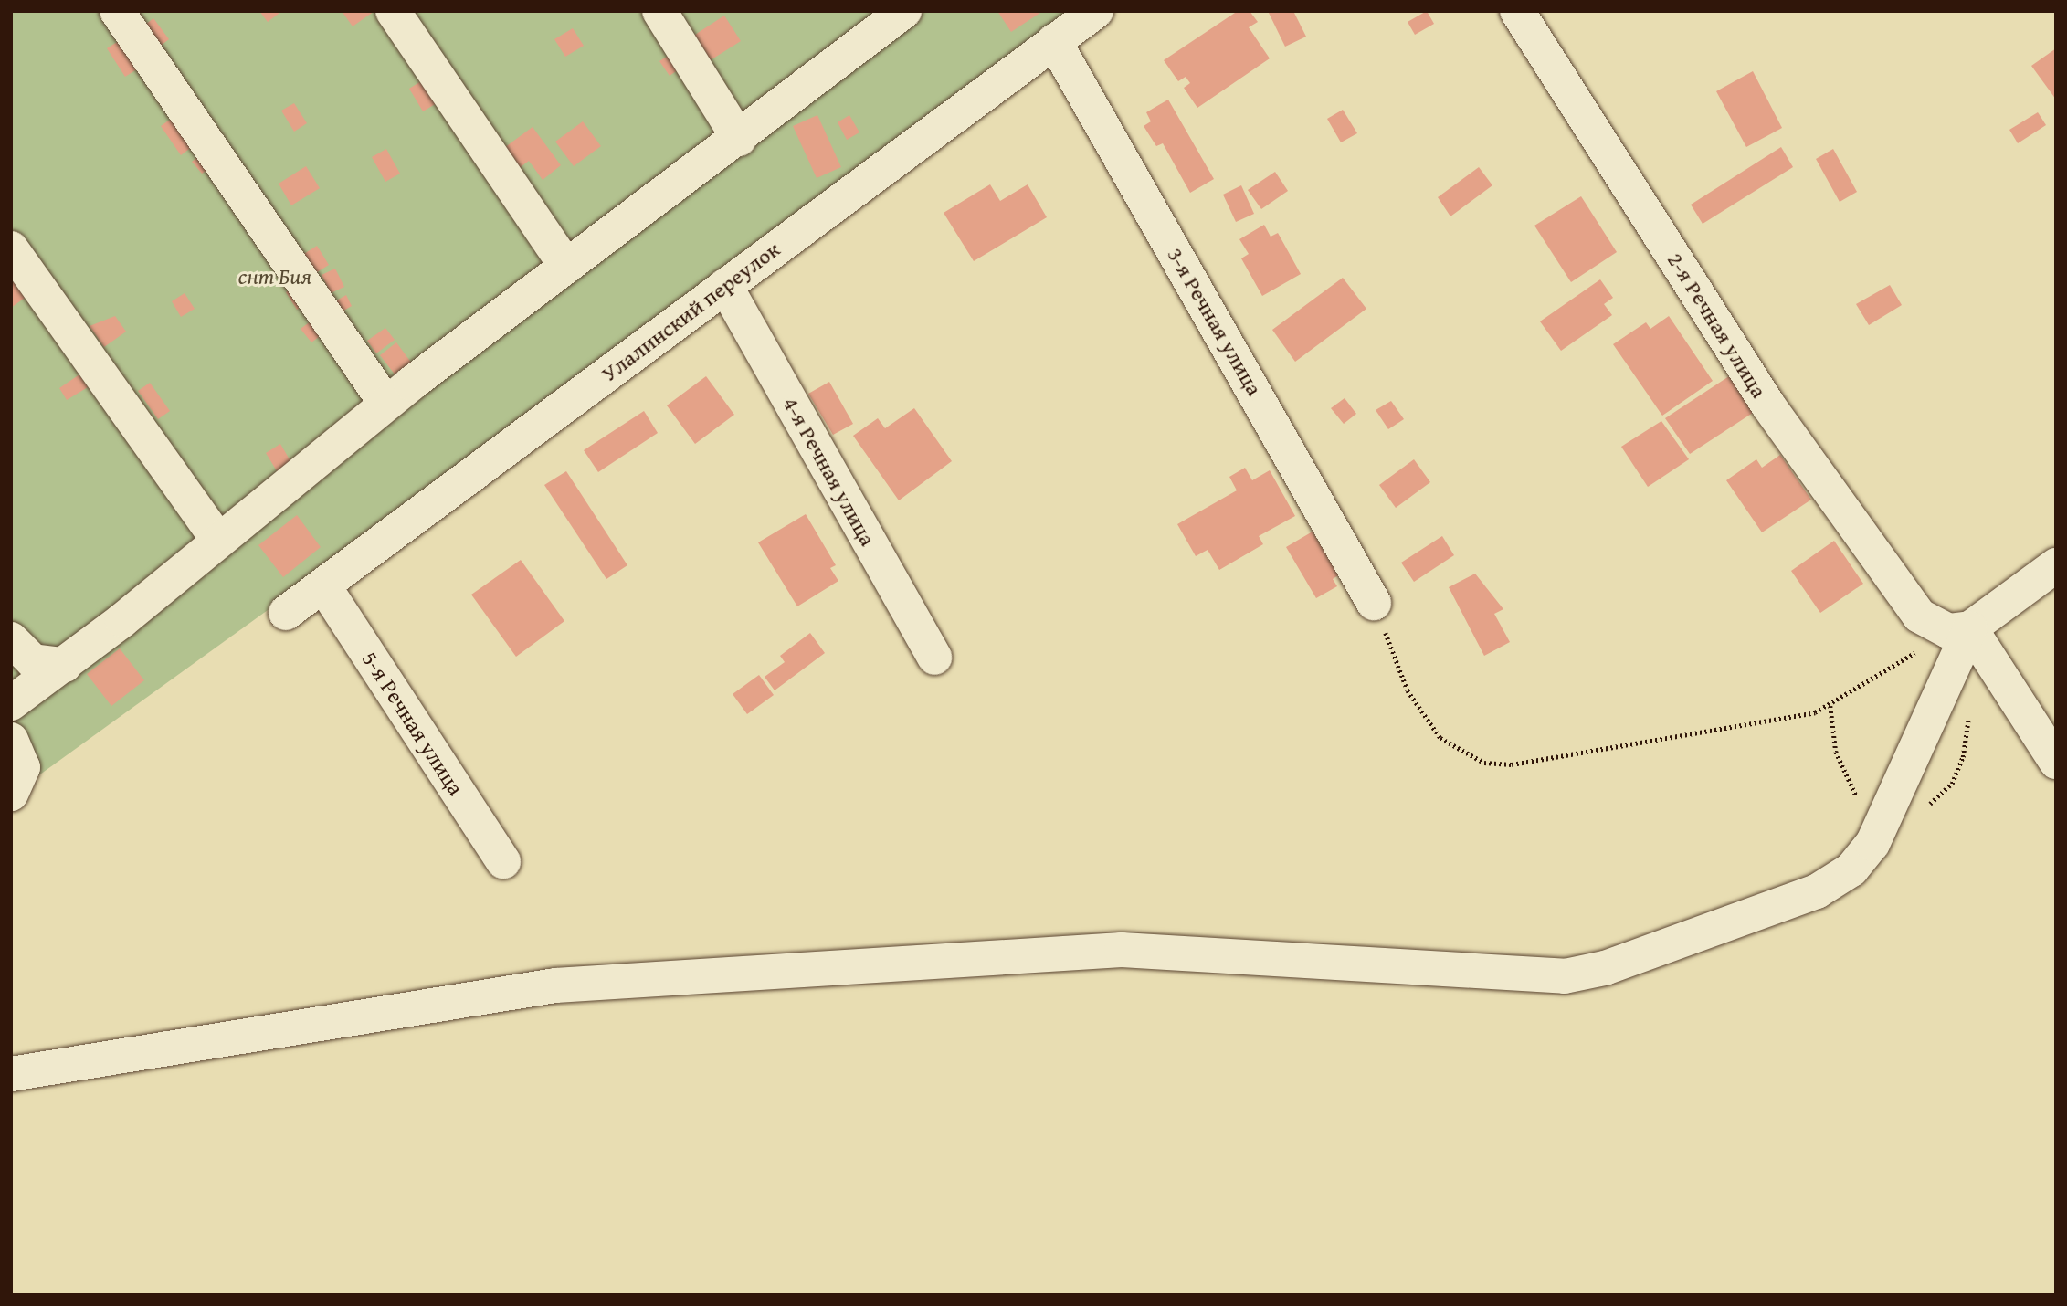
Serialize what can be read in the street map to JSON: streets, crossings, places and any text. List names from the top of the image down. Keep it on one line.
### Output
{"streets":{"street":["Улалинский переулок","3-я Речная улица","2-я Речная улица","4-я Речная улица","5-я Речная улица"]},"crossings":[["Улалинский переулок","3-я Речная улица"],["Улалинский переулок","4-я Речная улица"],["Улалинский переулок","5-я Речная улица"]],"parks":["снт Бия"]}
